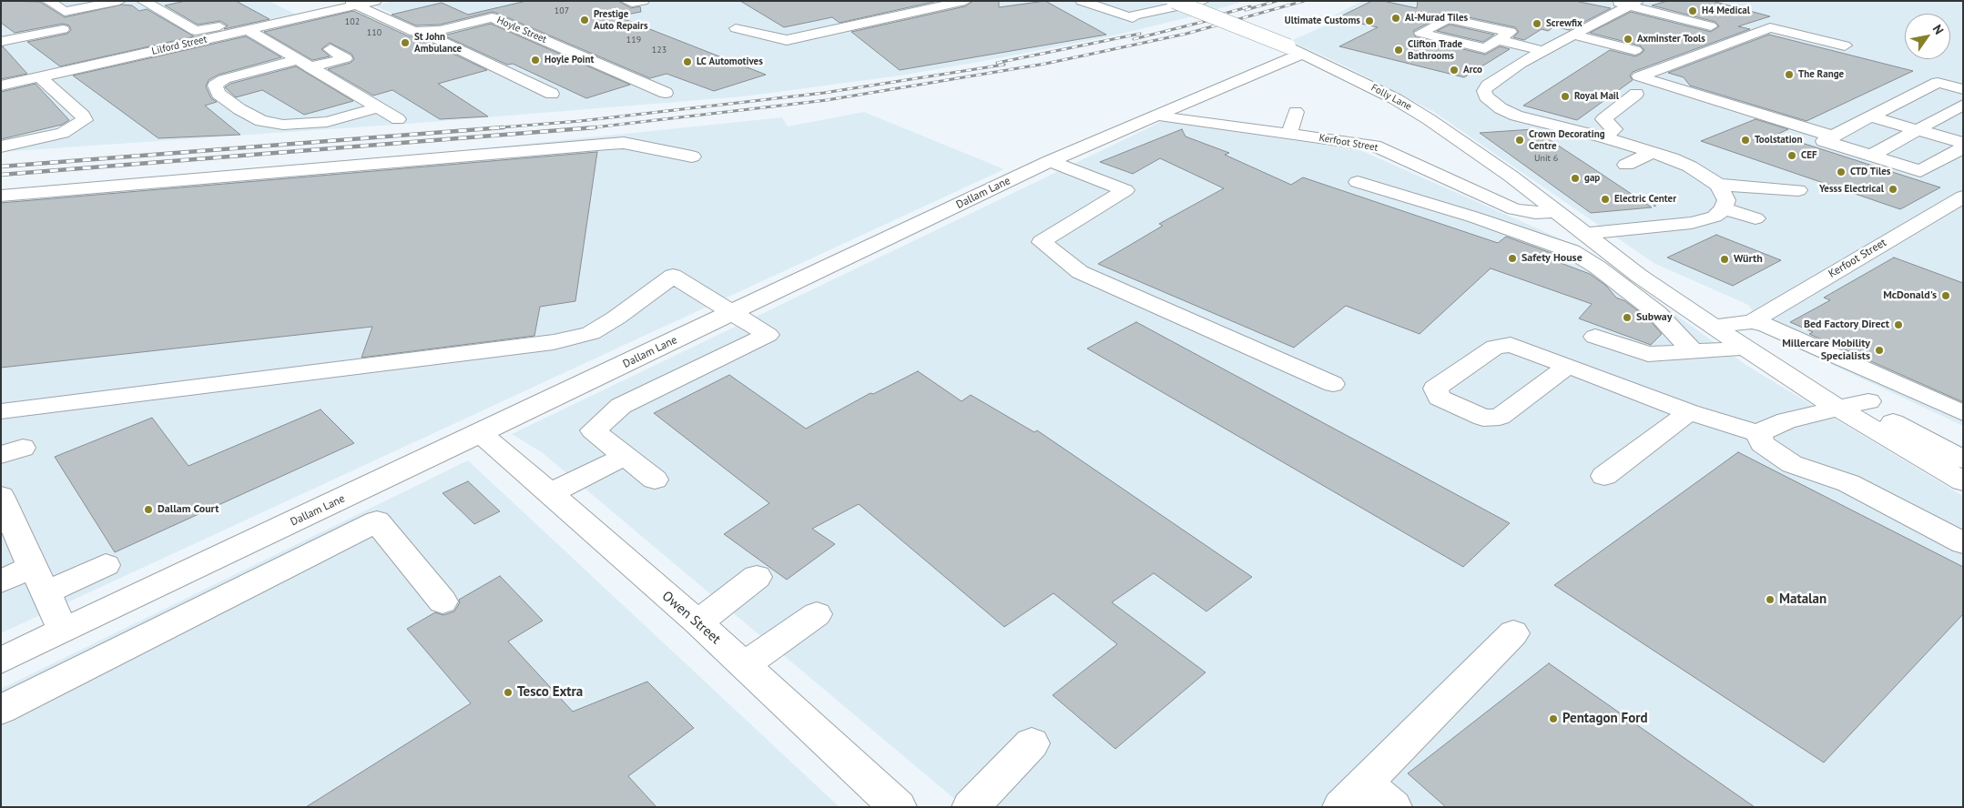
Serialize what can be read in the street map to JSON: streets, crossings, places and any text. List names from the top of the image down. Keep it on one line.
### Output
{"streets":{"street":["Hoyle Street","Lilford Street","Folly Lane","Kerfoot Street","Dallam Lane","Owen Street"]},"crossings":[["Hoyle Street","Lilford Street"],["Folly Lane","Kerfoot Street"],["Folly Lane","Dallam Lane"],["Kerfoot Street","Dallam Lane"],["Dallam Lane","Owen Street"]],"places":["H4 Medical","Al-Murad Tiles","Prestige Auto Repairs","Ultimate Customs","Screwfix","Axminster Tools","St John Ambulance","Clifton Trade Bathrooms","Hoyle Point","LC Automotives","Arco","The Range","Royal Mail","Crown Decorating Centre","Toolstation","CEF","CTD Tiles","gap","Yesss Electrical","Electric Center","Safety House","Würth","McDonald's","Subway","Bed Factory Direct","Millercare Mobility Specialists","Dallam Court","Matalan","Tesco Extra","Pentagon Ford"],"house_numbers":["107","102","110","119","123","Unit 6"],"north":"top right"}
